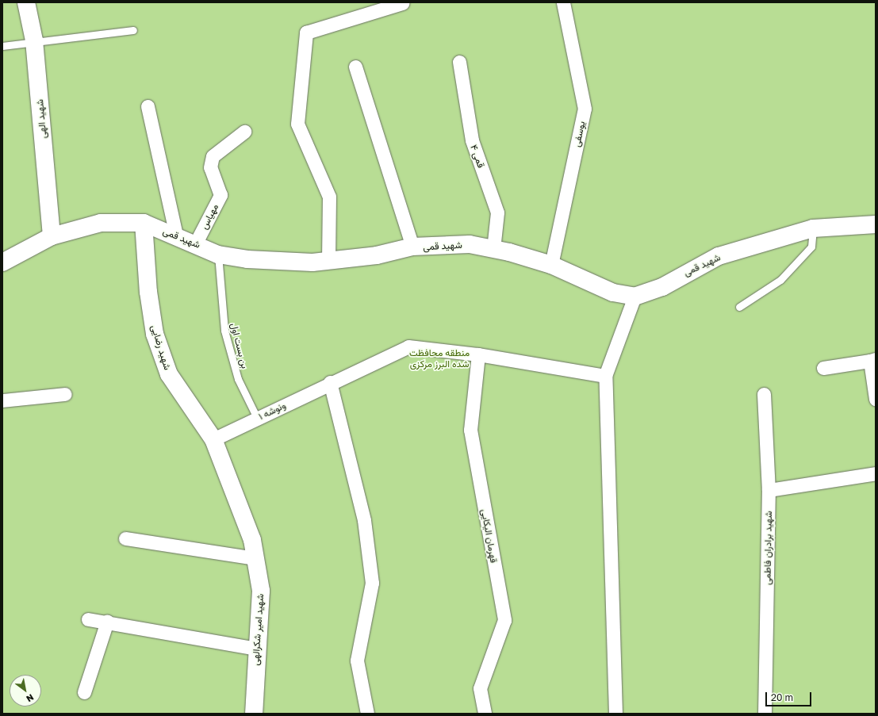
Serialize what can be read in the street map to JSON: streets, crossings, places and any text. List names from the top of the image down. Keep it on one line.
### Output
{"streets":{"street":["شهید الهی","یوسفی","قمی ۴","مهیاس","شهید قمی","شهید رضایی","ونوشه ۱","قهرمان الیکایی","شهید برادران فاطمی","شهید امیر شکرالهی"],"lane":["بن بست اول"]},"crossings":[["شهید الهی","شهید قمی"],["یوسفی","شهید قمی"],["قمی ۴","شهید قمی"],["مهیاس","شهید قمی"],["شهید قمی","بن بست اول"],["شهید قمی","شهید رضایی"],["بن بست اول","ونوشه ۱"],["شهید رضایی","ونوشه ۱"],["شهید رضایی","شهید امیر شکرالهی"],["ونوشه ۱","قهرمان الیکایی"],["ونوشه ۱","شهید امیر شکرالهی"]],"parks":["منطقه محافظت شده البرز مرکزی"],"scale_bar":"20 m","north":"bottom right"}
